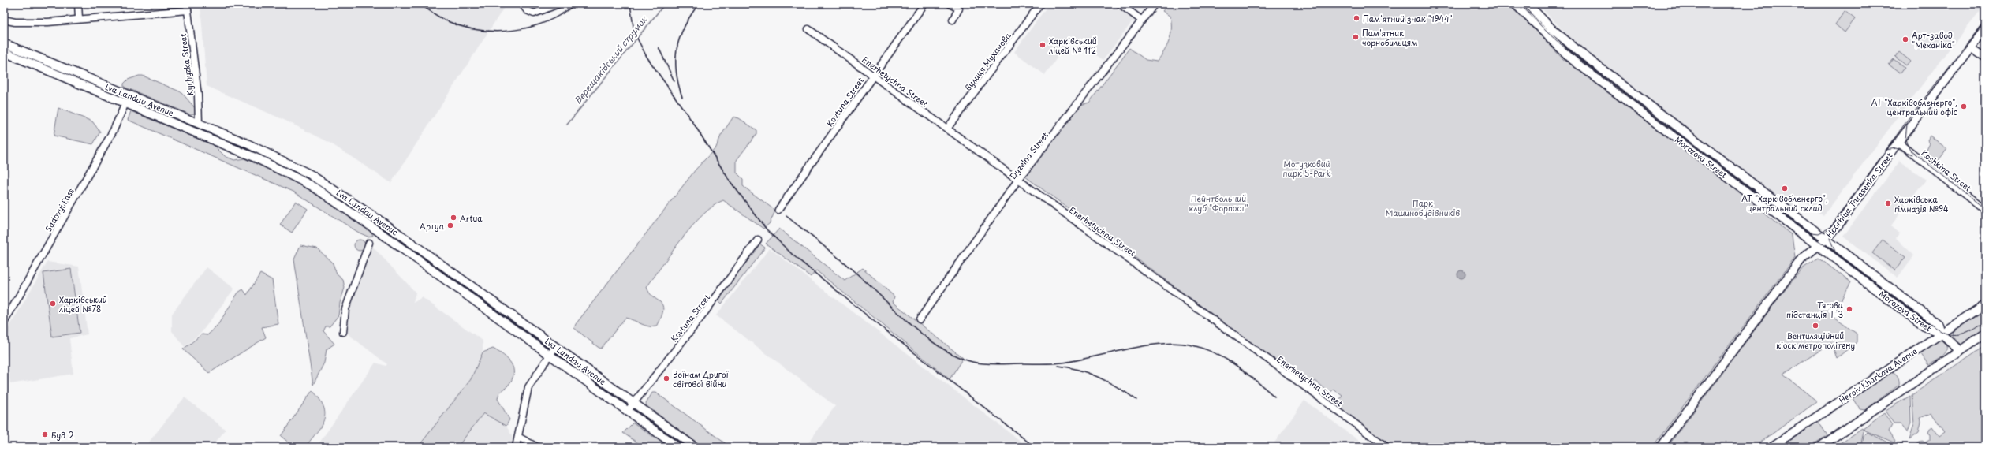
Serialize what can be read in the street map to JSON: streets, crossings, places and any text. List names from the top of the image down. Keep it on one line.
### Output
{"streets":{"main road":["Lva Landau Avenue","Morozova Street","Heorhiya Tarasenka Street","Heroiv Kharkova Avenue"],"street":["вулиця Мухачова","Kyrhyzka Street","Enerhetychna Street","Kovtuna Street","Dyzelna Street","Koshkina Street","Sadovyi Pass"]},"crossings":[["вулиця Мухачова","Enerhetychna Street"],["Kyrhyzka Street","Lva Landau Avenue"],["Enerhetychna Street","Kovtuna Street"],["Enerhetychna Street","Dyzelna Street"],["Lva Landau Avenue","Kovtuna Street"],["Lva Landau Avenue","Sadovyi Pass"],["Morozova Street","Heorhiya Tarasenka Street"],["Morozova Street","Heroiv Kharkova Avenue"],["Koshkina Street","Heorhiya Tarasenka Street"]],"water":["Верещаківський струмок"],"parks":["Мотузковий парк S-Park","Пейнтбольний клуб \"Форпост\"","Парк Машинобудівників"],"places":["Пам'ятний знак \"1944\"","Пам'ятник чорнобильцям","Арт-завод \"Механіка\"","Харківський ліцей № 112","АТ \"Харківобленерго\", центральний офіс","АТ \"Харківобленерго\", центральний склад","Харківська гімназія №94","Artua","Артуа","Харківський ліцей №78","Тягова підстанція Т-3","Вентиляційний кіоск метрополітену","Воїнам Другої світової війни","Буд 2"]}
